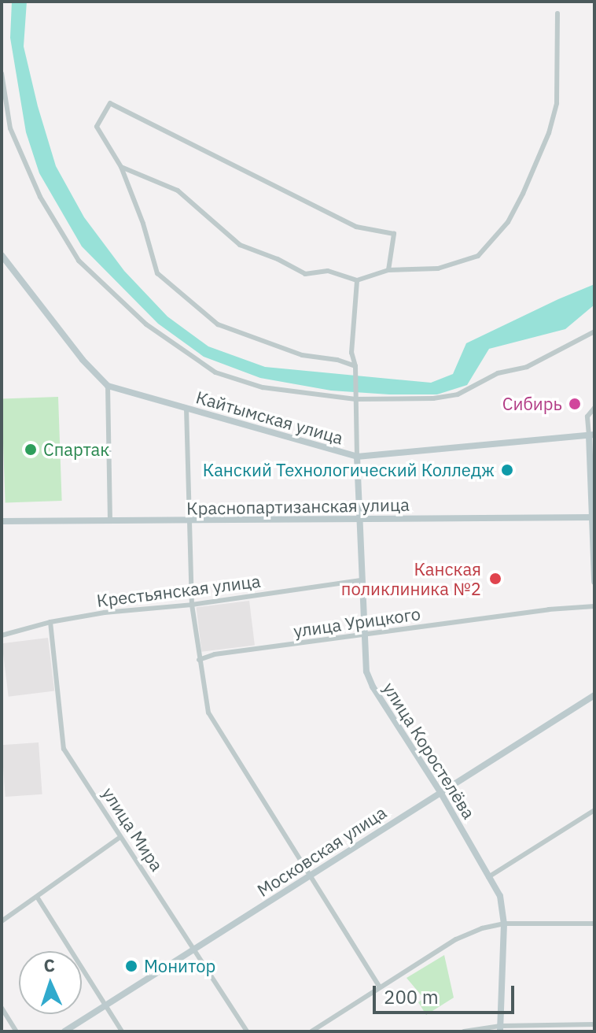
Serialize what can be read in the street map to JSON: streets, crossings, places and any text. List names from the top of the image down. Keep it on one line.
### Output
{"streets":{"street":["Кайтымская улица","Краснопартизанская улица","Крестьянская улица","улица Урицкого","улица Коростелёва","улица Мира","Московская улица"]},"crossings":[["Кайтымская улица","улица Коростелёва"],["Краснопартизанская улица","улица Коростелёва"],["Крестьянская улица","улица Коростелёва"],["Крестьянская улица","улица Мира"],["улица Урицкого","улица Коростелёва"],["улица Коростелёва","Московская улица"],["улица Мира","Московская улица"]],"places":["Сибирь","Спартак","Канский Технологический Колледж","Канская поликлиника №2","Монитор"],"scale_bar":"200 m","north":"top"}
